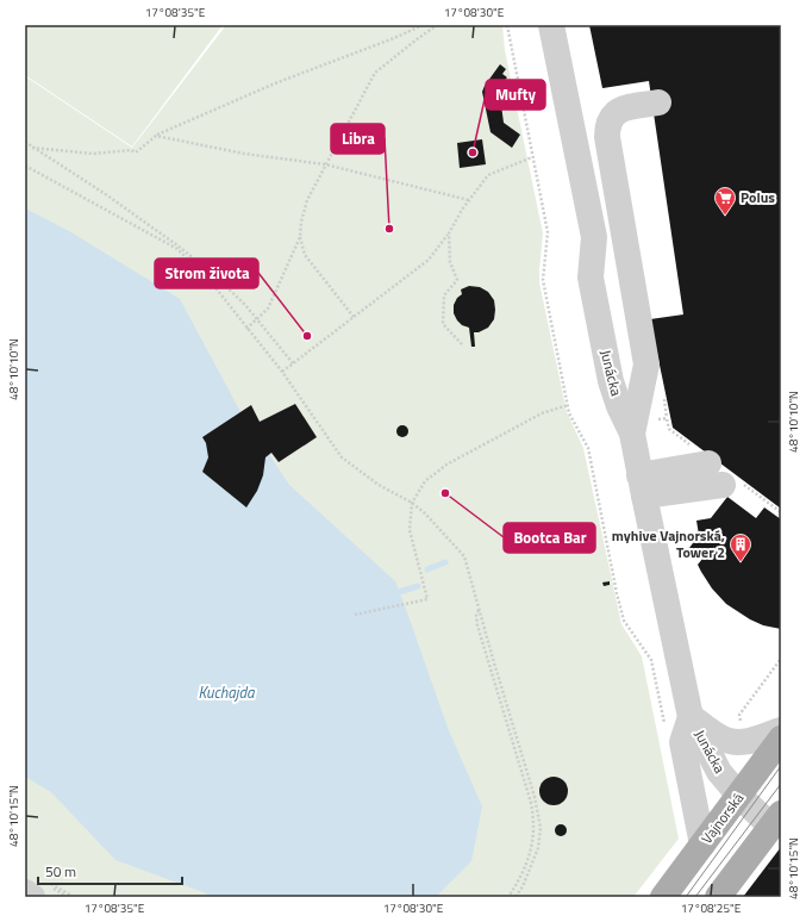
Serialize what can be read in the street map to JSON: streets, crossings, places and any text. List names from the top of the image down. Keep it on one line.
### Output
{"streets":{"main road":["Vajnorská"],"street":["Junácka"]},"crossings":[["Junácka","Vajnorská"]],"water":["Kuchajda"],"places":{"other":["Mufty","Libra","Strom života","Bootca Bar"],"supermarket":["Polus"],"building":["myhive Vajnorská, Tower 2"]},"scale_bar":"50 m","coordinates":["17°08'35\"E","17°08'30\"E","48°10'10\"N","48°10'15\"N","17°08'25\"E"]}
